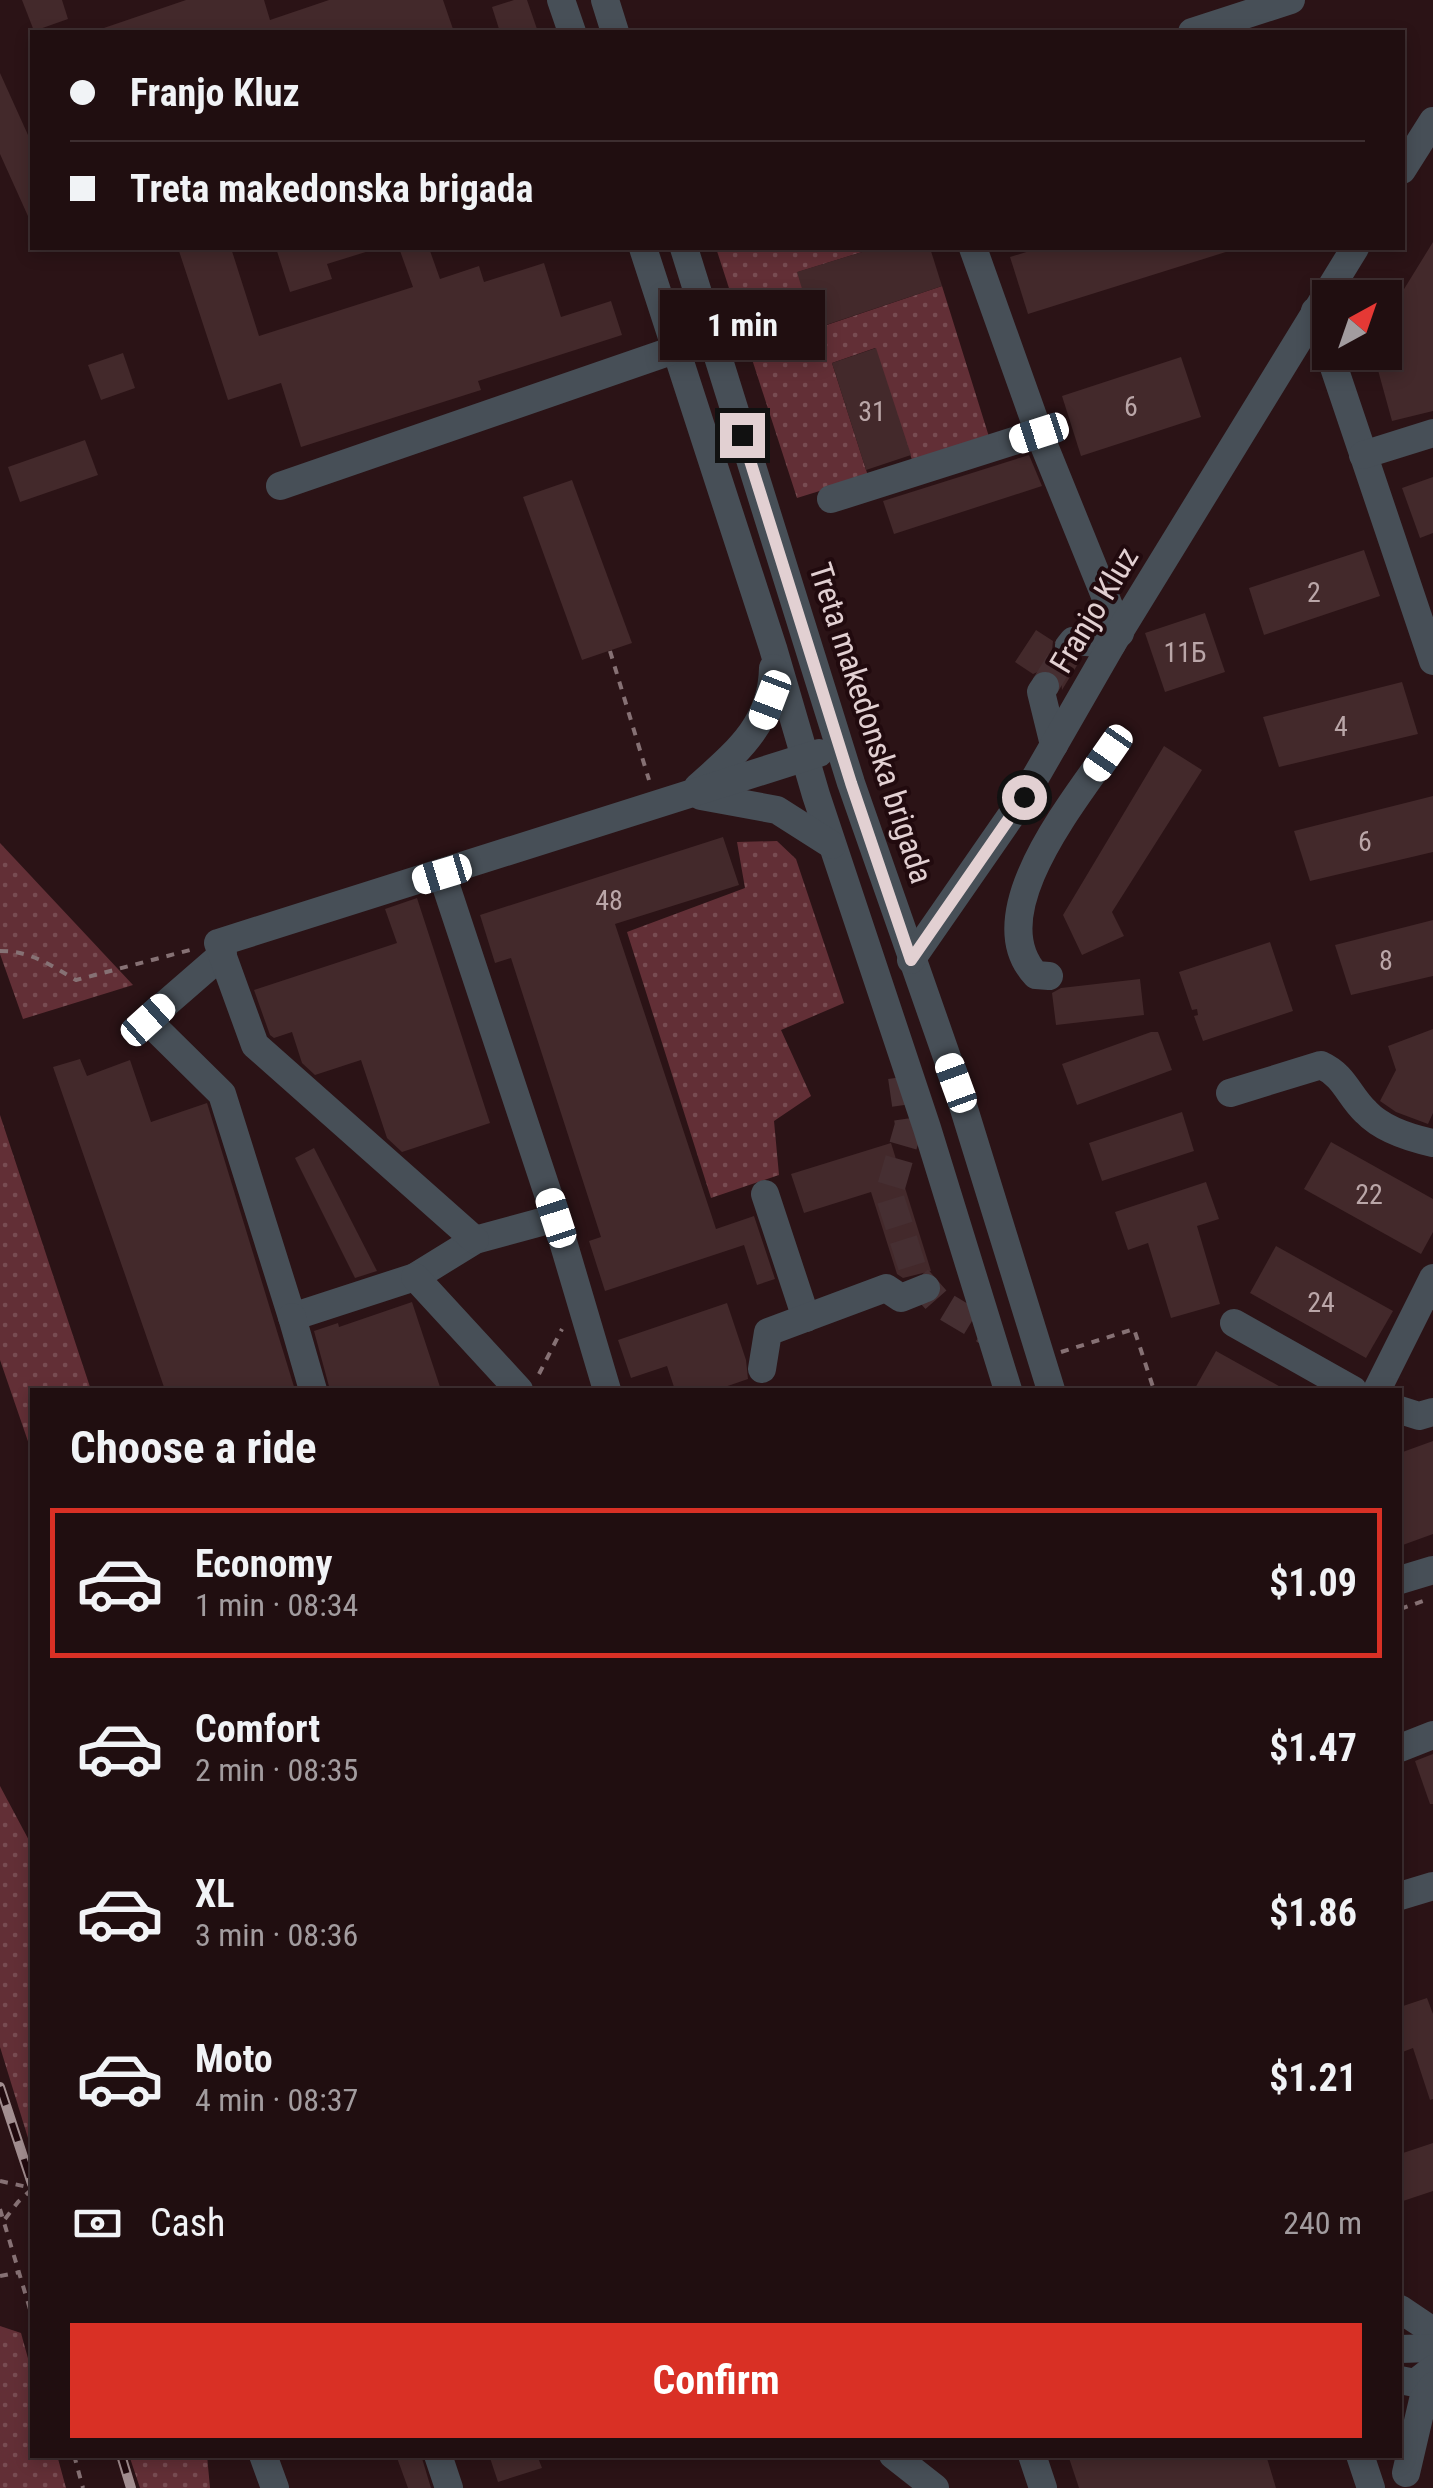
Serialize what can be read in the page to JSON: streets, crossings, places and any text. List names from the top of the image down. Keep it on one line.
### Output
{"streets":{"street":["Franjo Kluz","Treta makedonska brigada"]},"crossings":[["Franjo Kluz","Treta makedonska brigada"]],"house_numbers":["6","31","2","11Б","4","6","48","8","22","24"],"north":"top right","page":{"banner":["Franjo Kluz","Treta makedonska brigada"],"bubble":"1 min","heading":"Choose a ride","list":[{"name":"Economy","note":"1 min · 08:34","value":"$1.09"},{"name":"Comfort","note":"2 min · 08:35","value":"$1.47"},{"name":"XL","note":"3 min · 08:36","value":"$1.86"},{"name":"Moto","note":"4 min · 08:37","value":"$1.21"}],"pay":["Cash","240 m"],"buttons":"Confirm"}}
